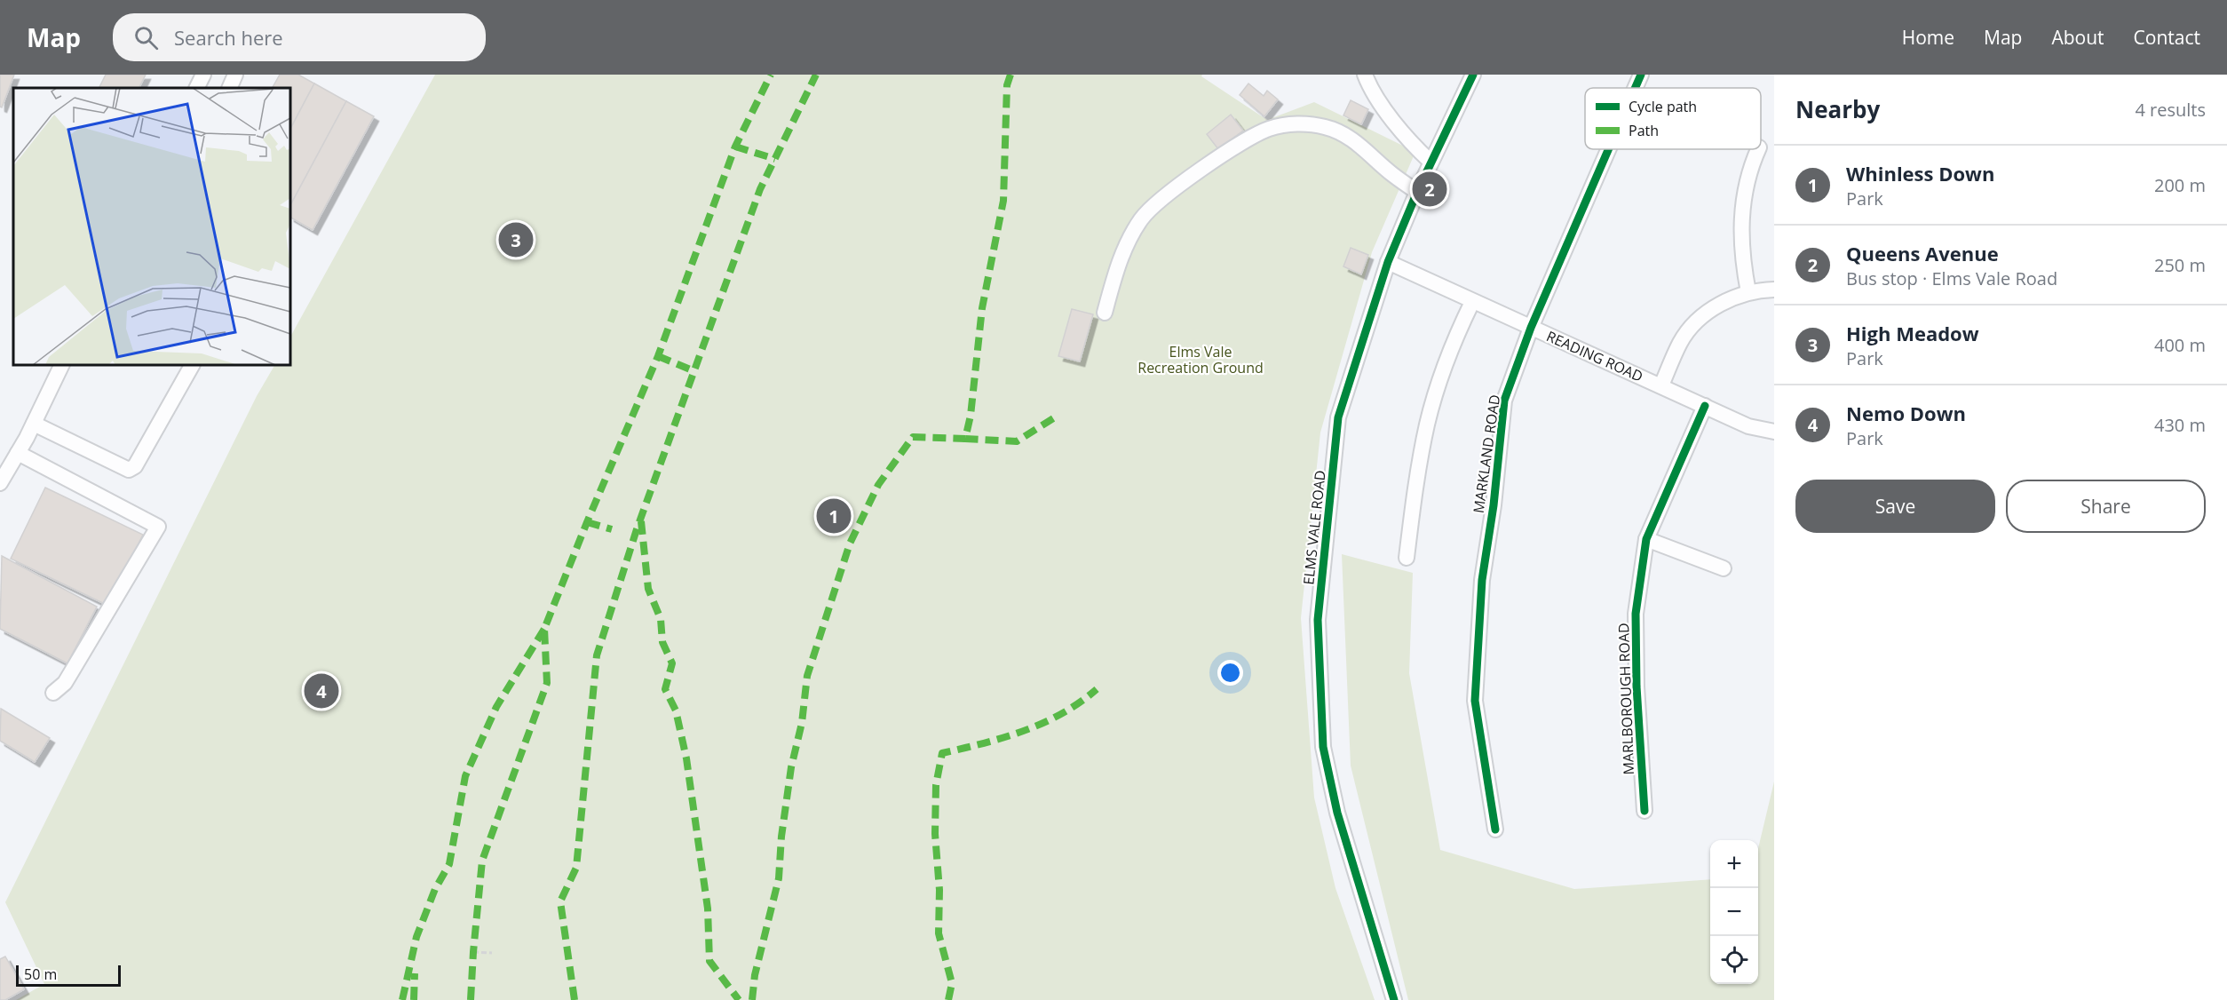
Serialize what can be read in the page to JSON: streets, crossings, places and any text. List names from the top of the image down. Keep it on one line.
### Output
{"streets":{"street":["READING ROAD","MARKLAND ROAD","ELMS VALE ROAD","MARLBOROUGH ROAD"]},"crossings":[["READING ROAD","MARKLAND ROAD"],["READING ROAD","ELMS VALE ROAD"],["READING ROAD","MARLBOROUGH ROAD"]],"parks":["Elms Vale Recreation Ground"],"legend":["Cycle path","Path"],"scale_bar":"50 m","page":{"header":"Map","search":"Search here","nav":["Home","Map","About","Contact"],"heading":["Nearby","4 results"],"list":[{"mark":"1","name":"Whinless Down","note":"Park","value":"200 m"},{"mark":"2","name":"Queens Avenue","note":"Bus stop · Elms Vale Road","value":"250 m"},{"mark":"3","name":"High Meadow","note":"Park","value":"400 m"},{"mark":"4","name":"Nemo Down","note":"Park","value":"430 m"}],"pins":["2","3","1","4"],"buttons":["Save","Share"],"map_buttons":["+","−"],"scale":"50 m"}}
